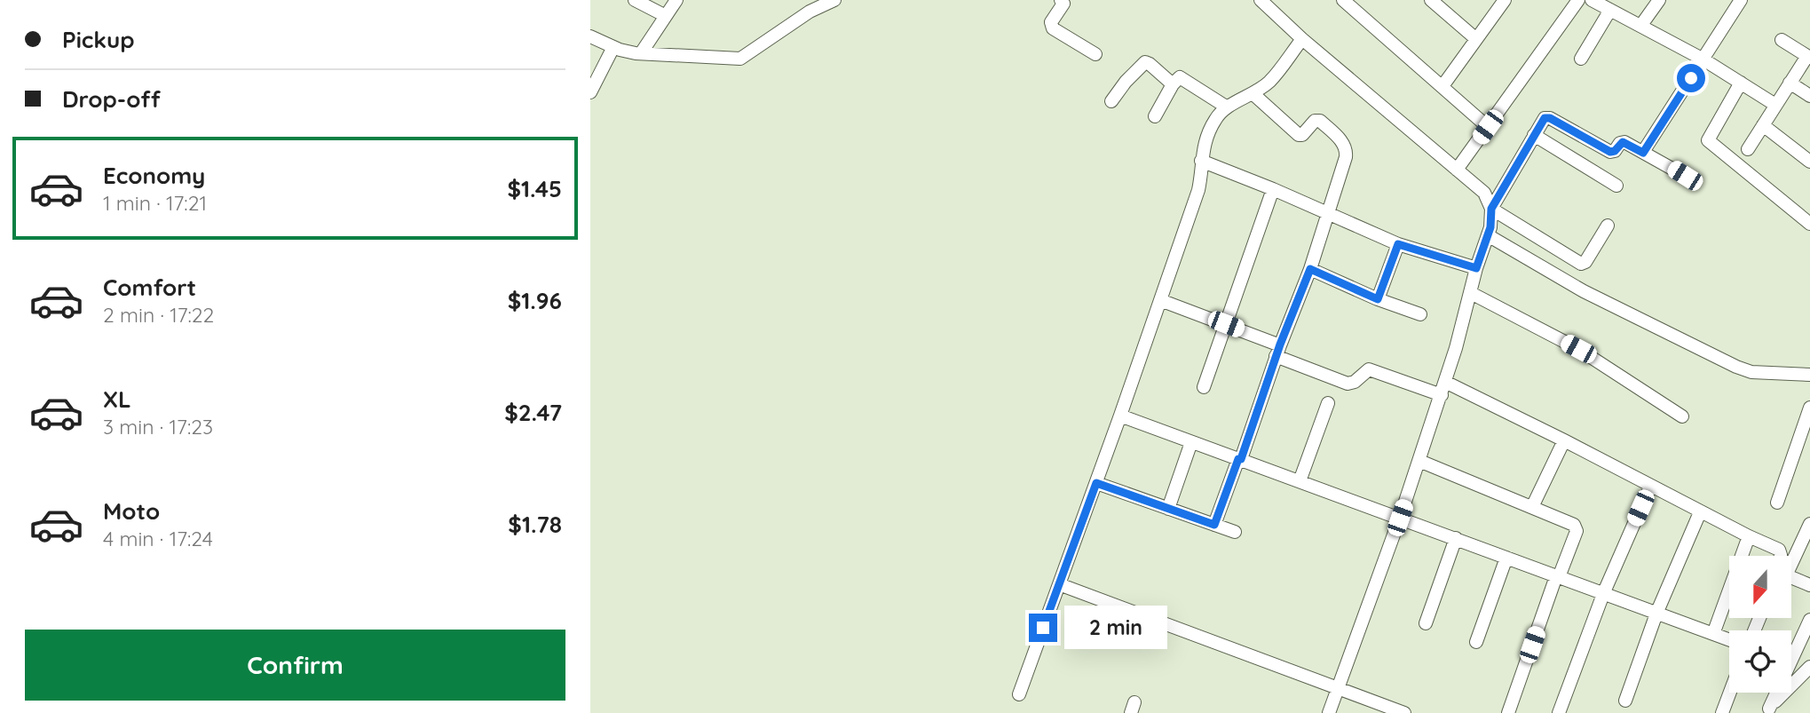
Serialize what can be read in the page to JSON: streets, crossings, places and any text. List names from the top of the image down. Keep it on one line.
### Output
{"north":"bottom","page":{"banner":["Pickup","Drop-off"],"list":[{"name":"Economy","note":"1 min · 17:21","value":"$1.45"},{"name":"Comfort","note":"2 min · 17:22","value":"$1.96"},{"name":"XL","note":"3 min · 17:23","value":"$2.47"},{"name":"Moto","note":"4 min · 17:24","value":"$1.78"}],"bubble":"2 min","buttons":"Confirm"}}
